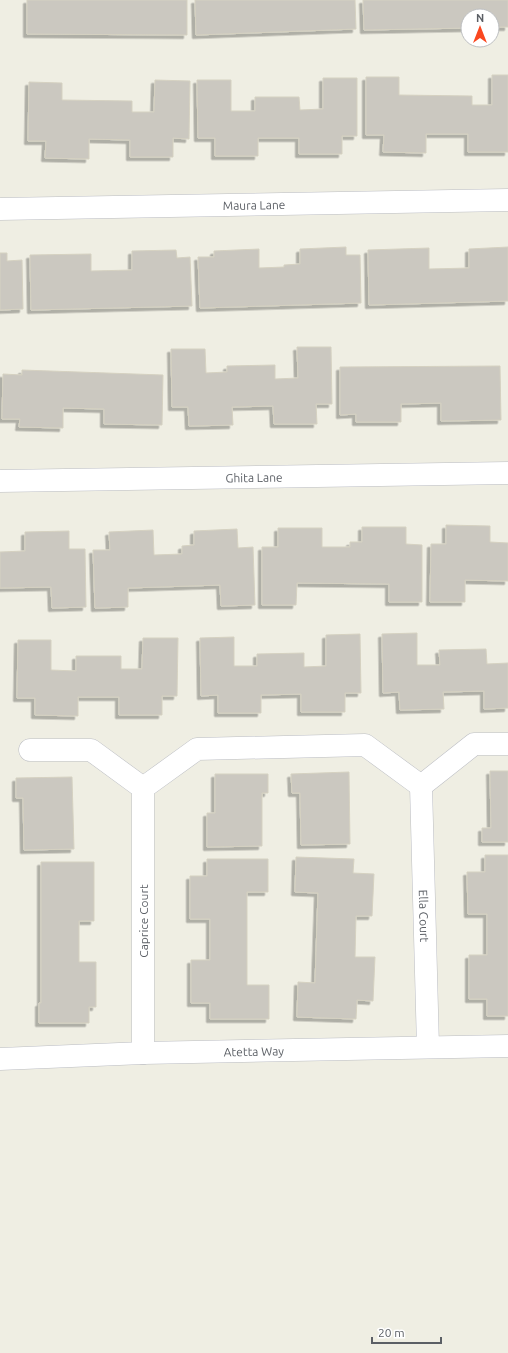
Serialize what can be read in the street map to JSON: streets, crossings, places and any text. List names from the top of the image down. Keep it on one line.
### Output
{"streets":{"street":["Maura Lane","Ghita Lane","Ella Court","Caprice Court","Atetta Way"]},"crossings":[["Ella Court","Atetta Way"],["Caprice Court","Atetta Way"]],"scale_bar":"20 m","north":"top"}
